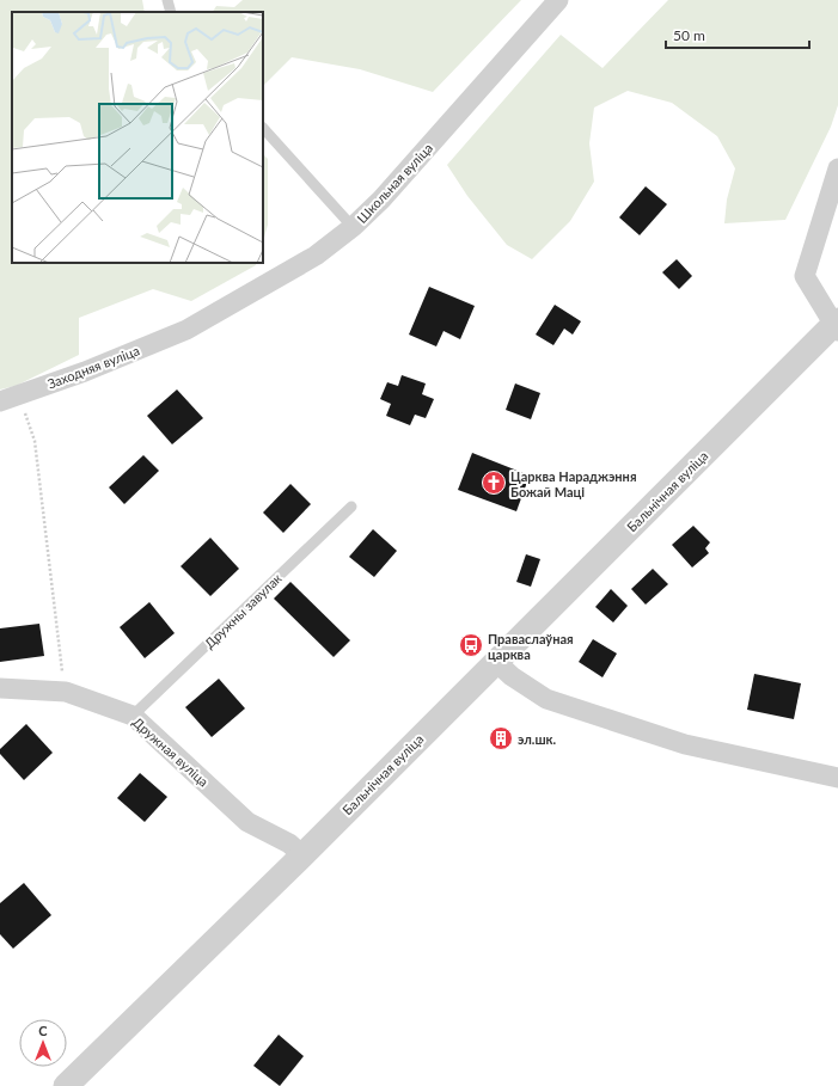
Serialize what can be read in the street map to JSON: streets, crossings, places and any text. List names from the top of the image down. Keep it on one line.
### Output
{"streets":{"street":["Школьная вуліца","Заходняя вуліца","Бальнічная вуліца","Дружная вуліца"],"lane":["Дружны завулак"]},"crossings":[["Школьная вуліца","Заходняя вуліца"],["Бальнічная вуліца","Дружная вуліца"],["Дружны завулак","Дружная вуліца"]],"places":{"church":["Царква Нараджэння Божай Маці"],"bus stop":["Праваслаўная царква"],"building":["эл.шк."]},"scale_bar":"50 m","north":"top"}
